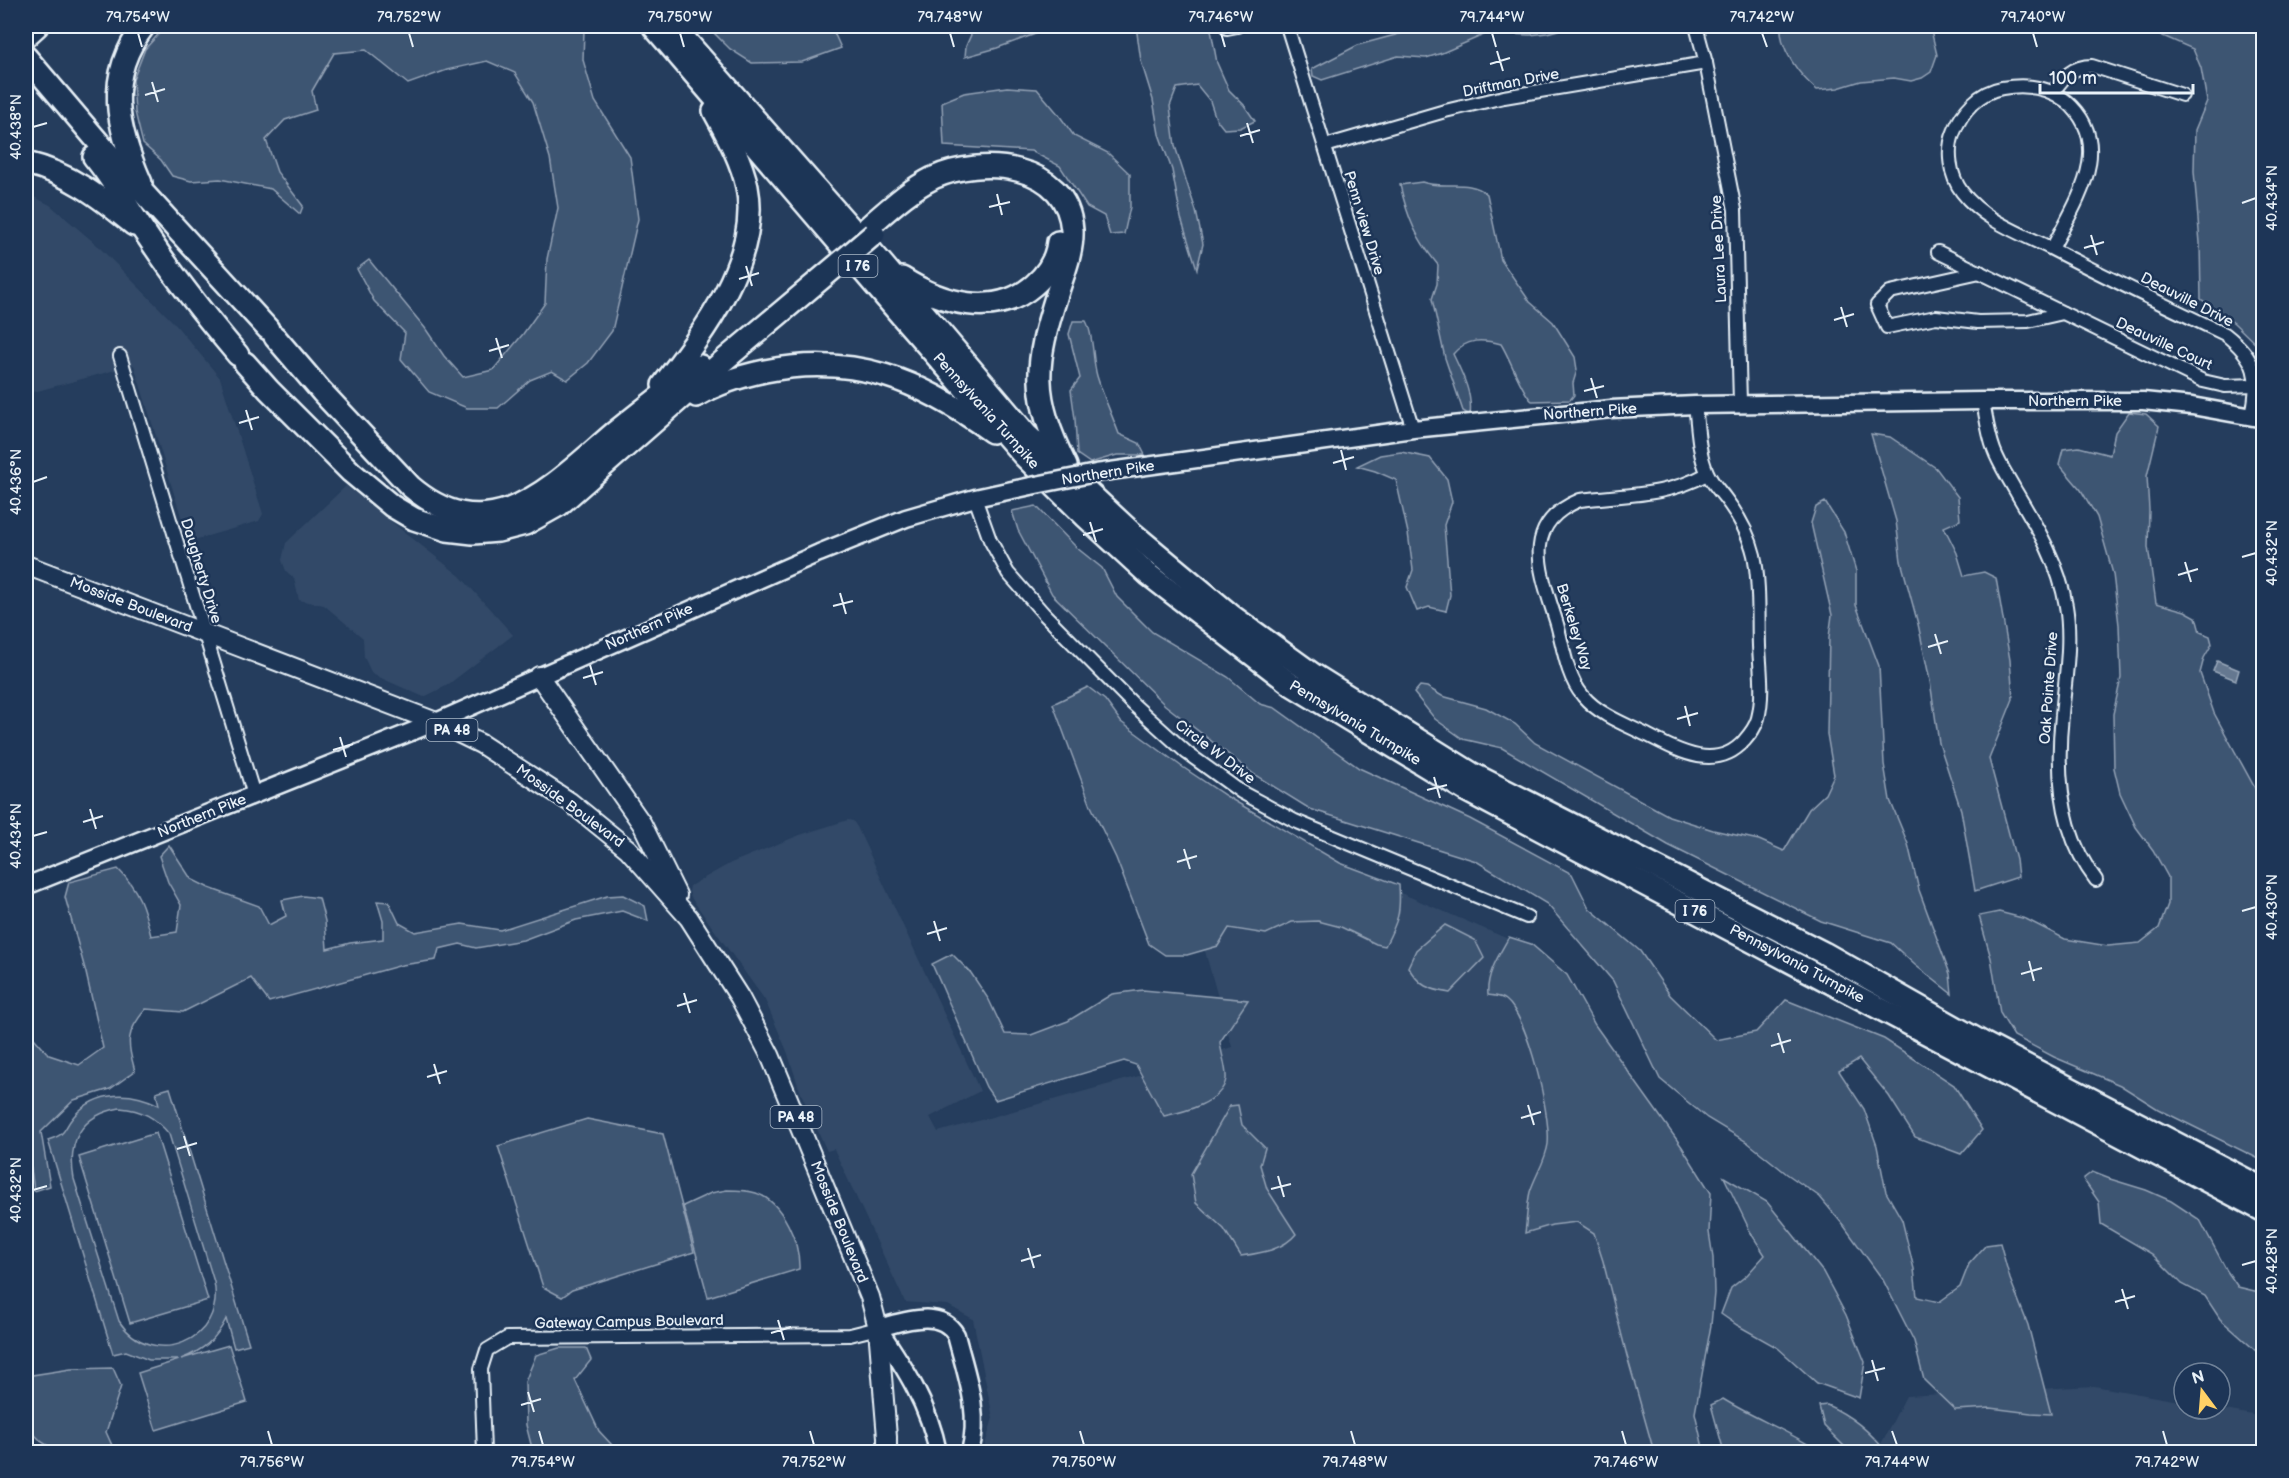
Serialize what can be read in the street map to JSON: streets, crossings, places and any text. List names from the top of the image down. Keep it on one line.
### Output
{"streets":{"highway":["I 76","Pennsylvania Turnpike"],"main road":["Northern Pike","Mosside Boulevard","PA 48"],"street":["Driftman Drive","Penn view Drive","Laura Lee Drive","Deauville Drive","Deauville Court","Daugherty Drive","Berkeley Way","Oak Pointe Drive","Circle W Drive","Gateway Campus Boulevard"]},"crossings":[["Driftman Drive","Penn view Drive"],["Driftman Drive","Laura Lee Drive"],["Penn view Drive","Northern Pike"],["Laura Lee Drive","Northern Pike"],["Deauville Drive","Deauville Court"],["Deauville Drive","Northern Pike"],["Northern Pike","Daugherty Drive"],["Northern Pike","Mosside Boulevard"],["Northern Pike","Berkeley Way"],["Northern Pike","Oak Pointe Drive"],["Northern Pike","Circle W Drive"],["Daugherty Drive","Mosside Boulevard"],["Mosside Boulevard","Gateway Campus Boulevard"]],"scale_bar":"100 m","north":"top","coordinates":["79.754°W","79.752°W","79.750°W","79.748°W","79.746°W","79.744°W","79.742°W","79.740°W","40.438°N","40.434°N","40.436°N","40.432°N","40.430°N","40.428°N","79.756°W"]}
